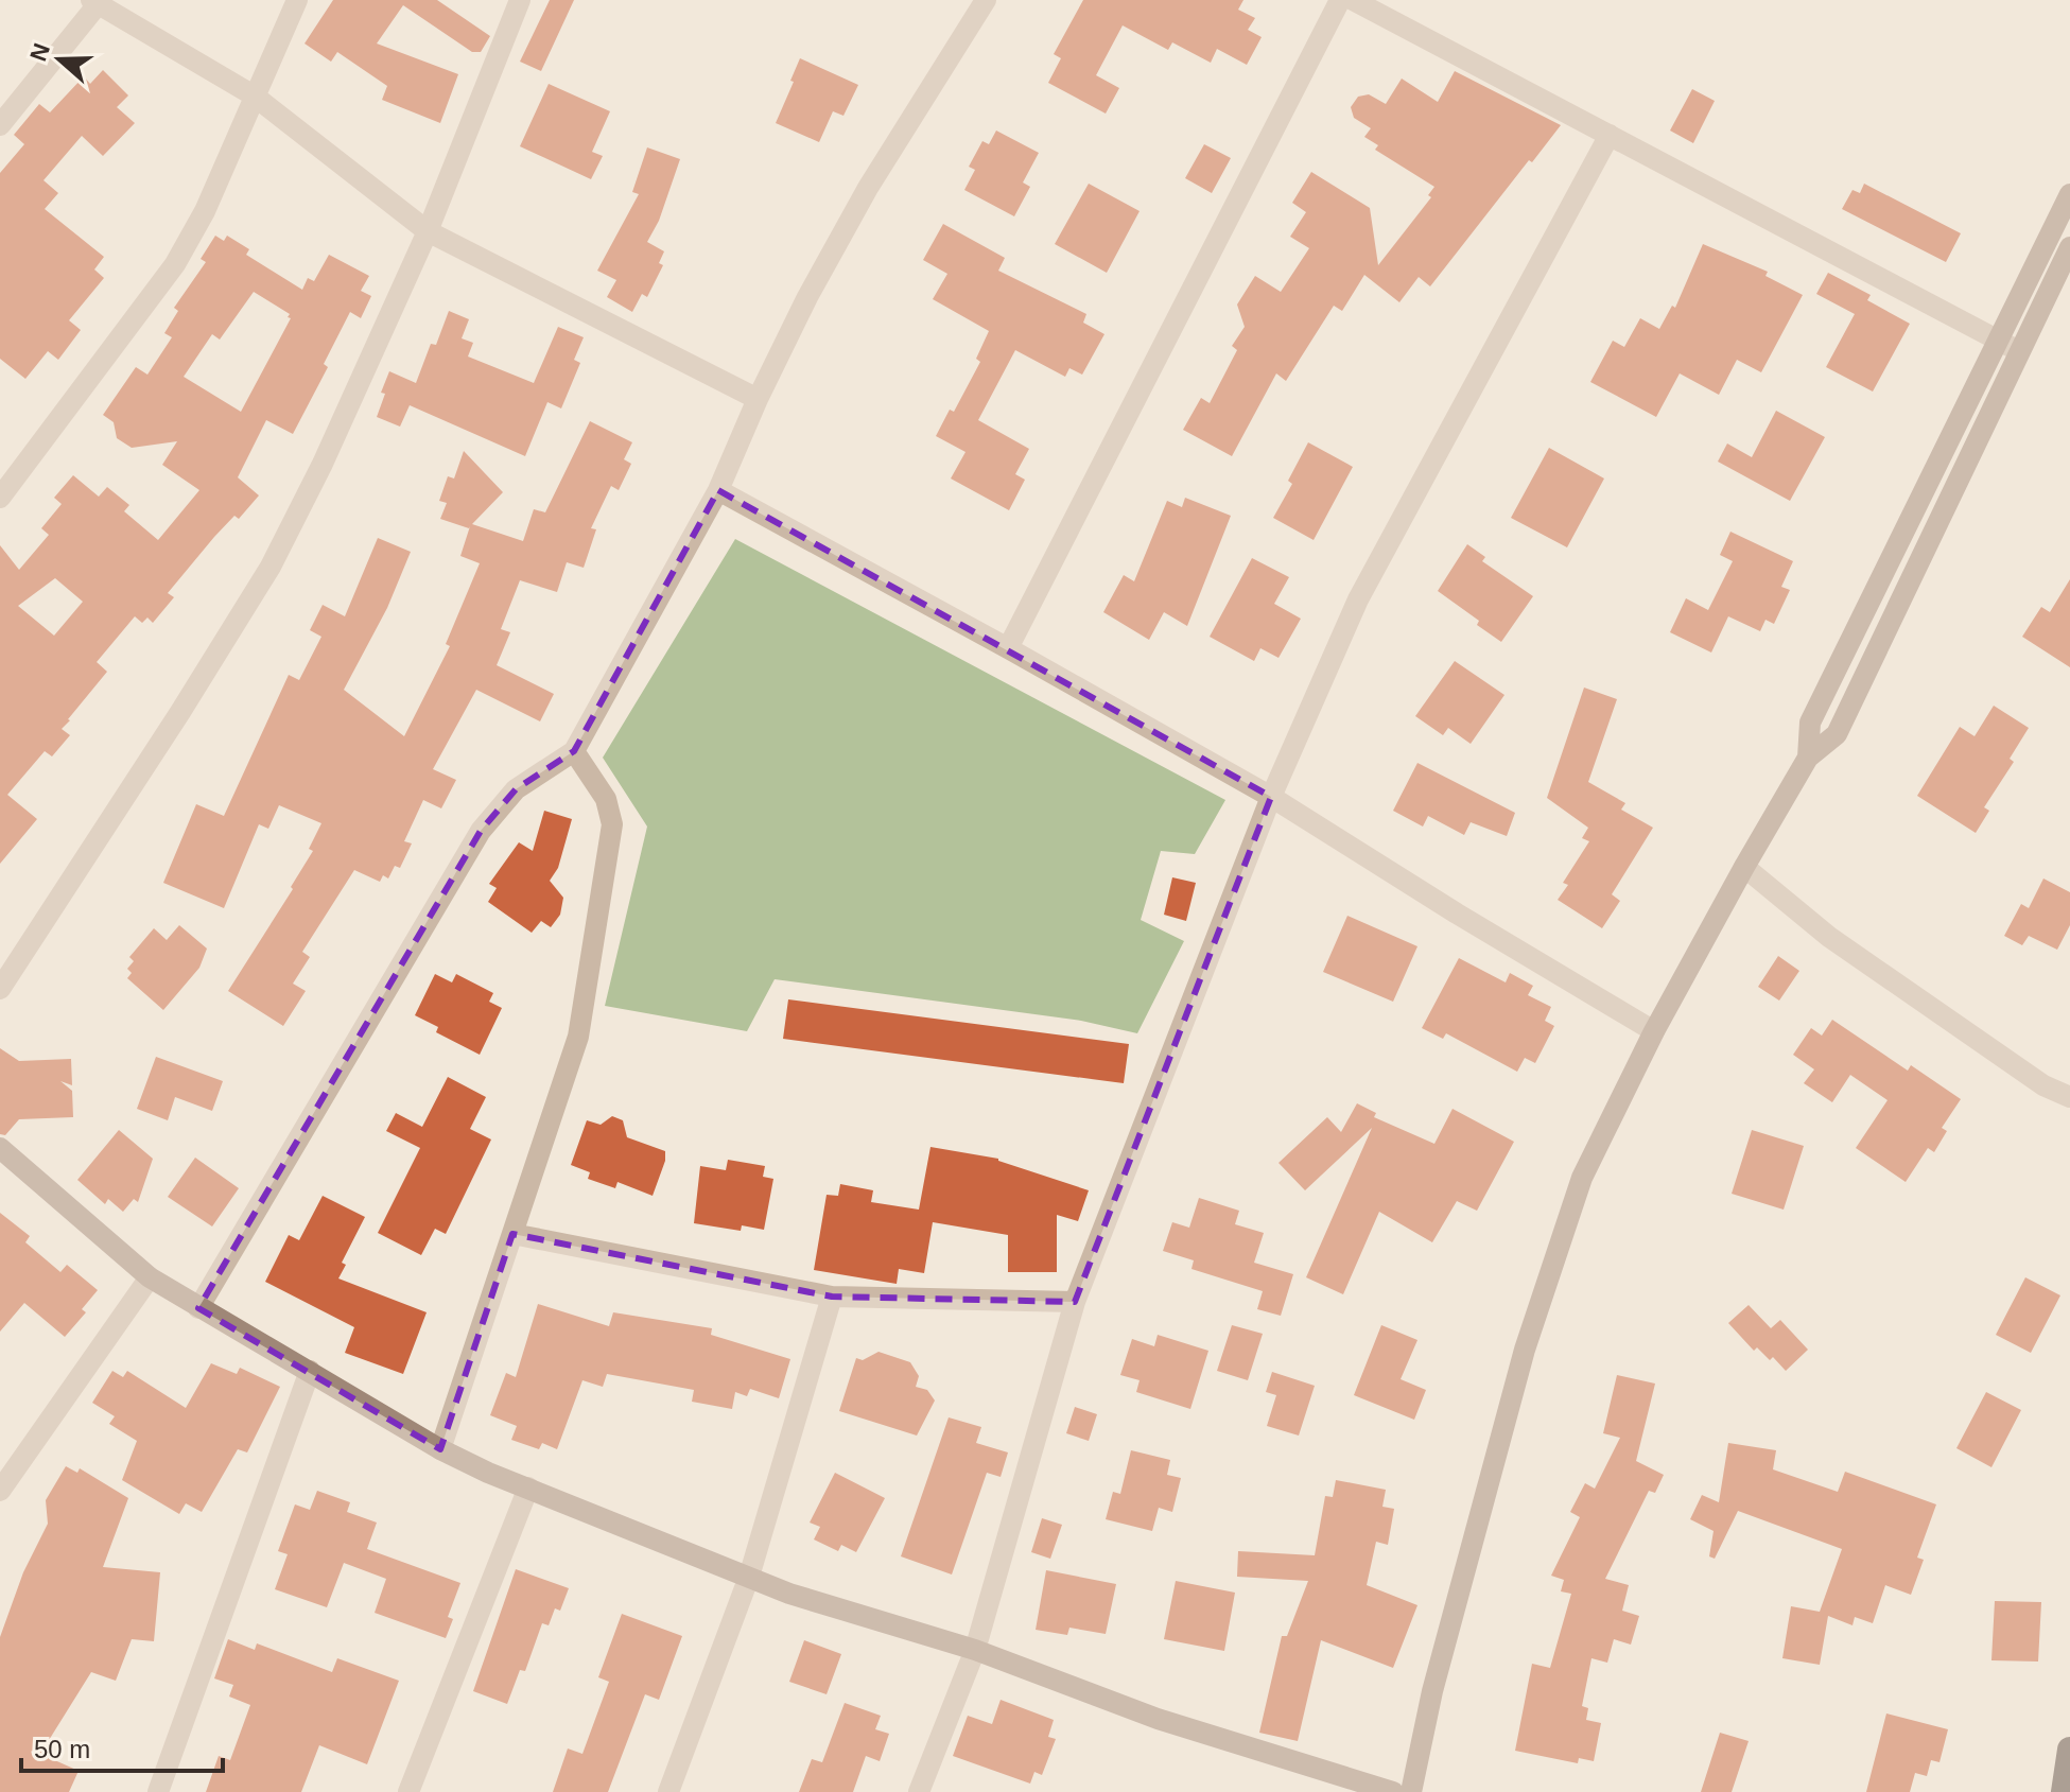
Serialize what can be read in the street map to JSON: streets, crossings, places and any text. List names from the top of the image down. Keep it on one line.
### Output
{"scale_bar":"50 m","north":"left"}
